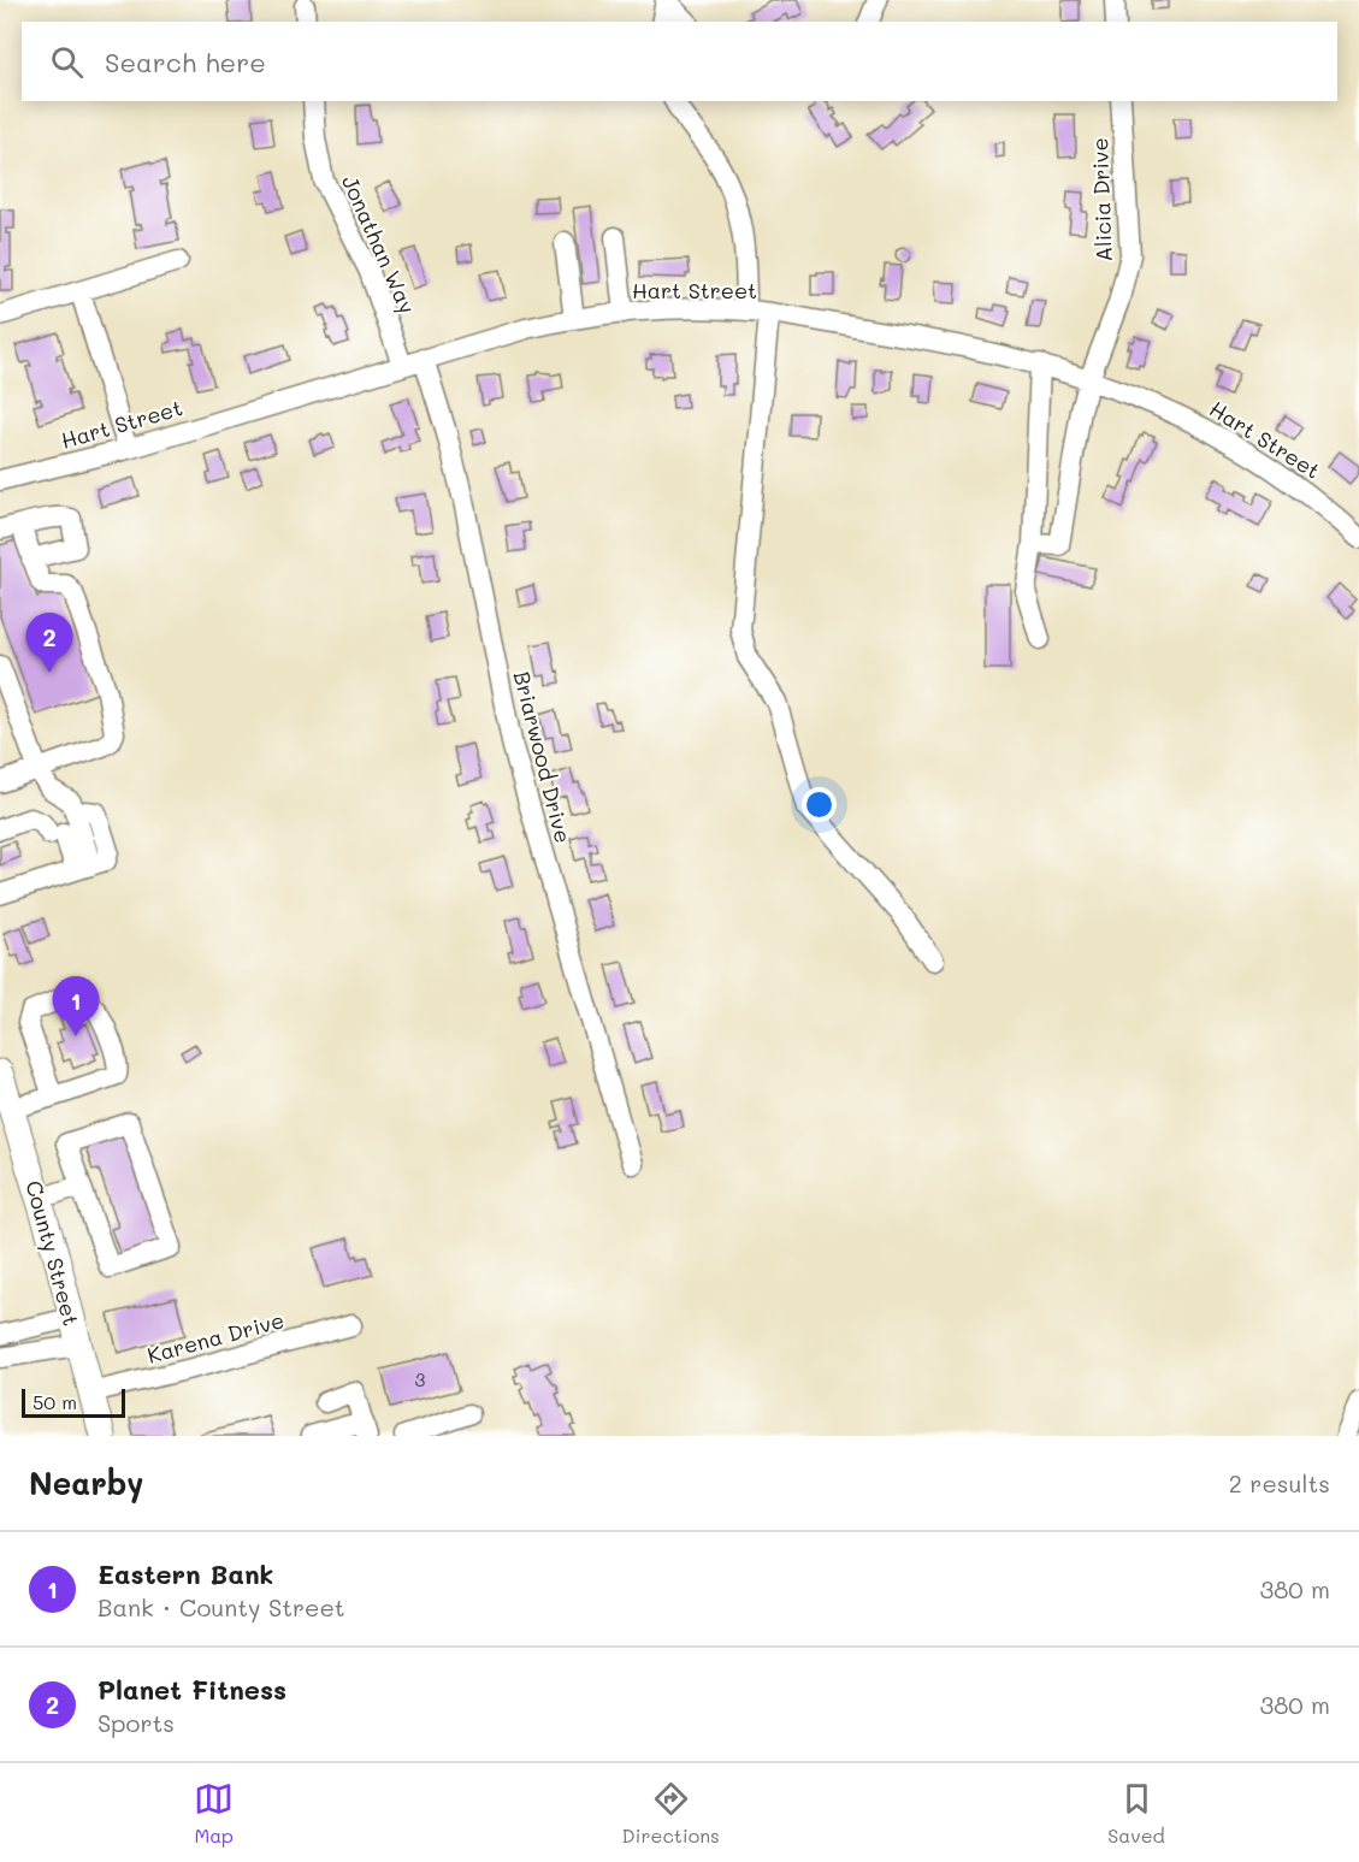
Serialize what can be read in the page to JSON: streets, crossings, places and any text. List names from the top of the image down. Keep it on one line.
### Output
{"streets":{"main road":["County Street"],"street":["Alicia Drive","Jonathan Way","Hart Street","Briarwood Drive","Karena Drive"]},"crossings":[["Alicia Drive","Hart Street"],["Jonathan Way","Hart Street"],["Hart Street","Briarwood Drive"],["County Street","Karena Drive"]],"house_numbers":["3"],"scale_bar":"50 m","page":{"search":"Search here","pins":["2","1"],"scale":"50 m","heading":["Nearby","2 results"],"list":[{"mark":"1","name":"Eastern Bank","note":"Bank · County Street","value":"380 m"},{"mark":"2","name":"Planet Fitness","note":"Sports","value":"380 m"}],"nav":["Map","Directions","Saved"]}}
